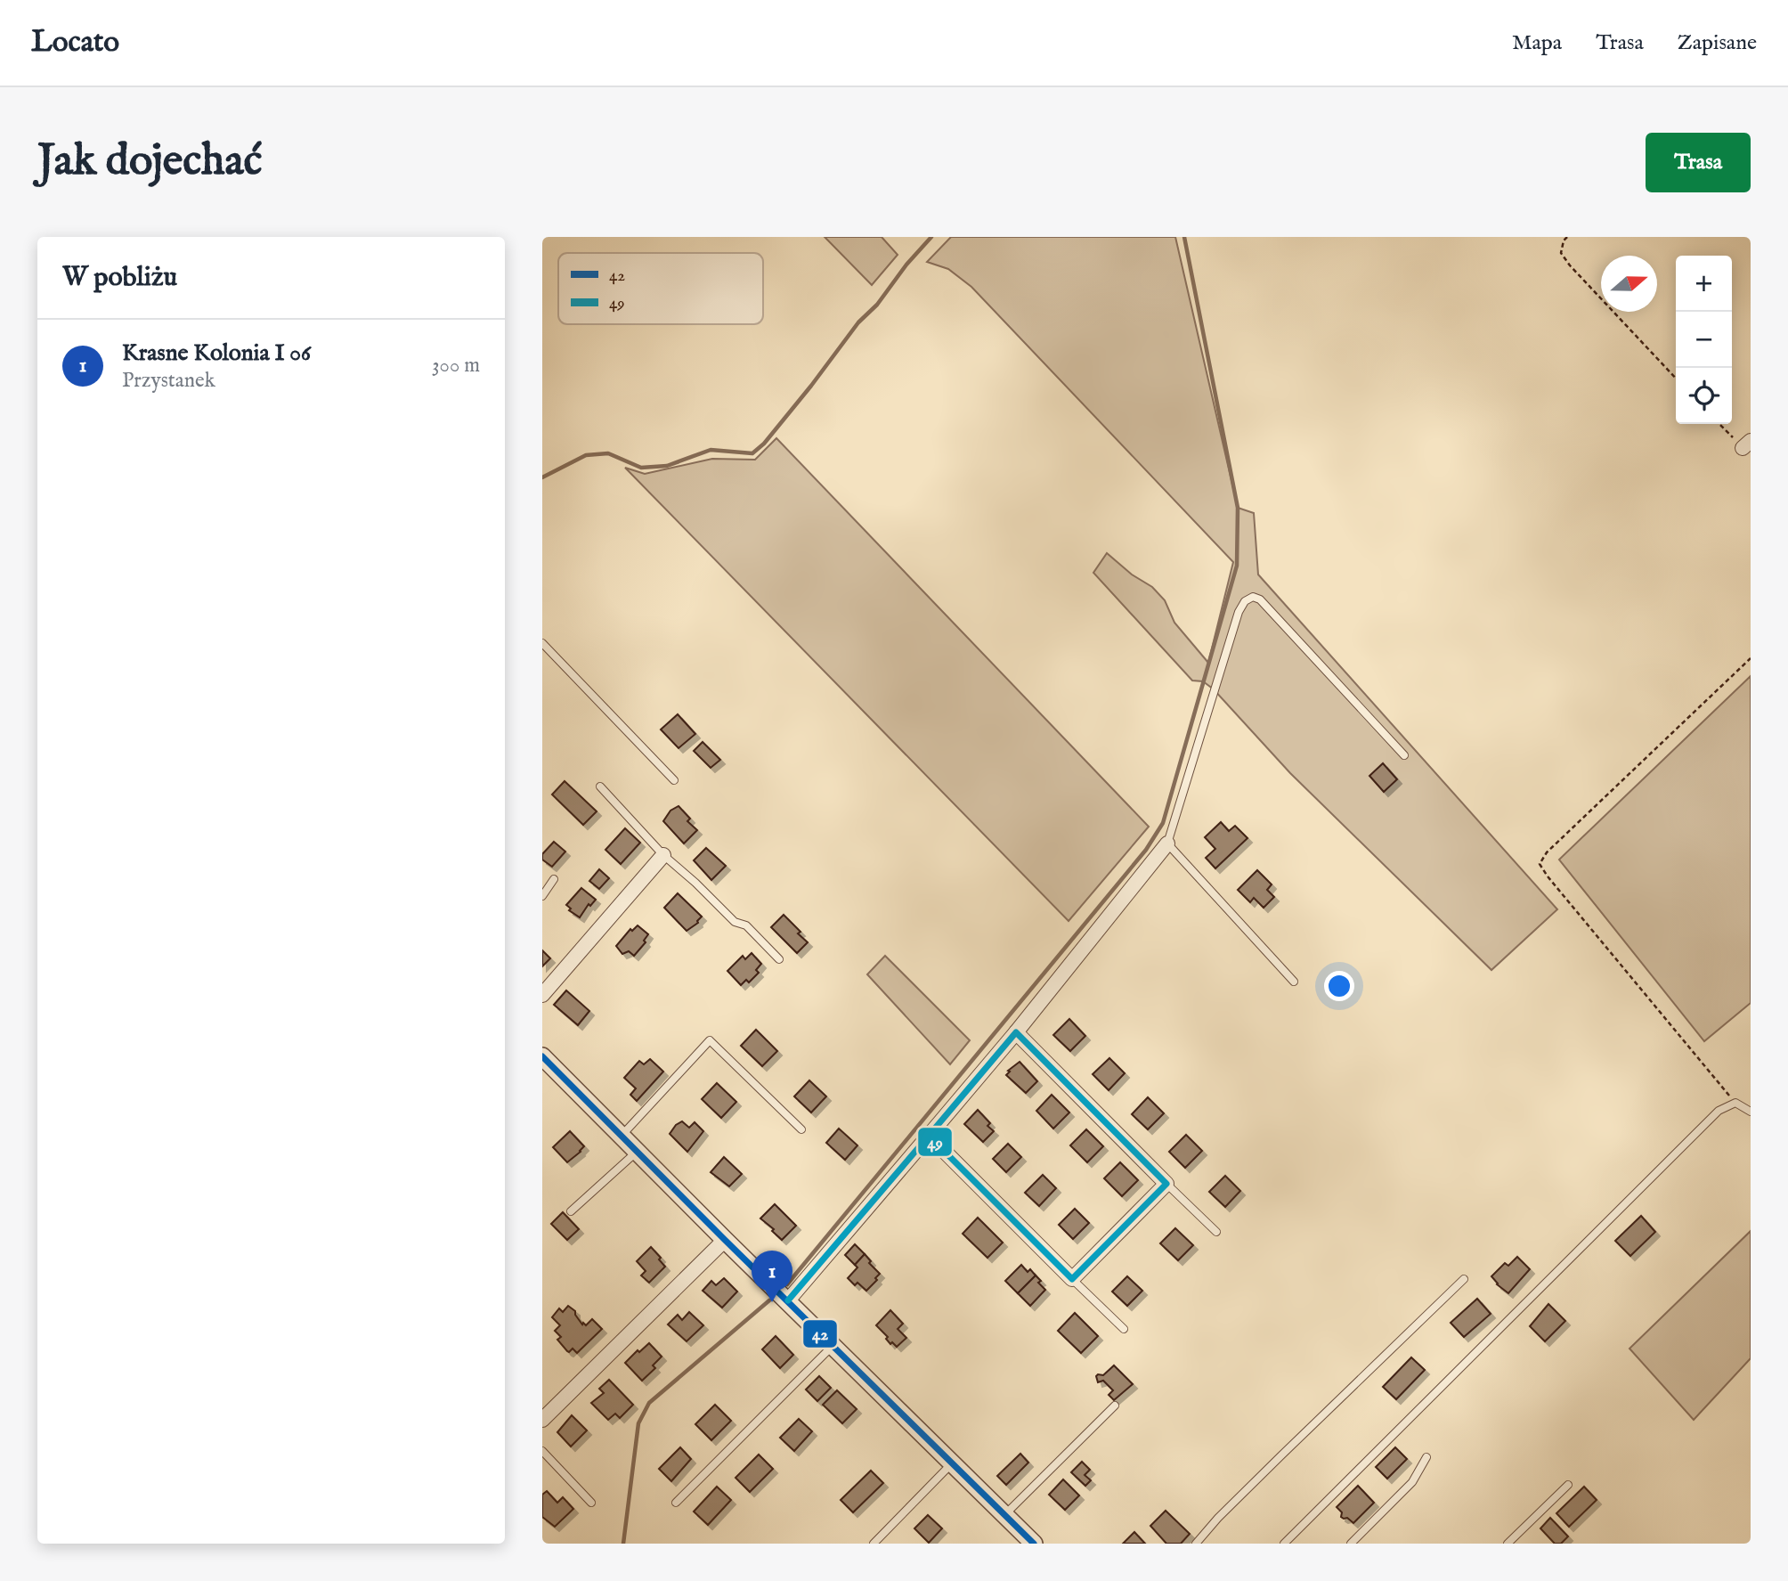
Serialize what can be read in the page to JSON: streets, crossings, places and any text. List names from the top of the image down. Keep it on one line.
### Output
{"lines":["transit line 49","transit line 42"],"legend":["42","49"],"north":"right","page":{"header":"Locato","nav":["Mapa","Trasa","Zapisane"],"buttons":"Trasa","title":"Jak dojechać","heading":"W pobliżu","map_buttons":["+","−"],"list":[{"mark":"1","name":"Krasne Kolonia I 06","note":"Przystanek","value":"300 m"}],"pins":"1"}}
